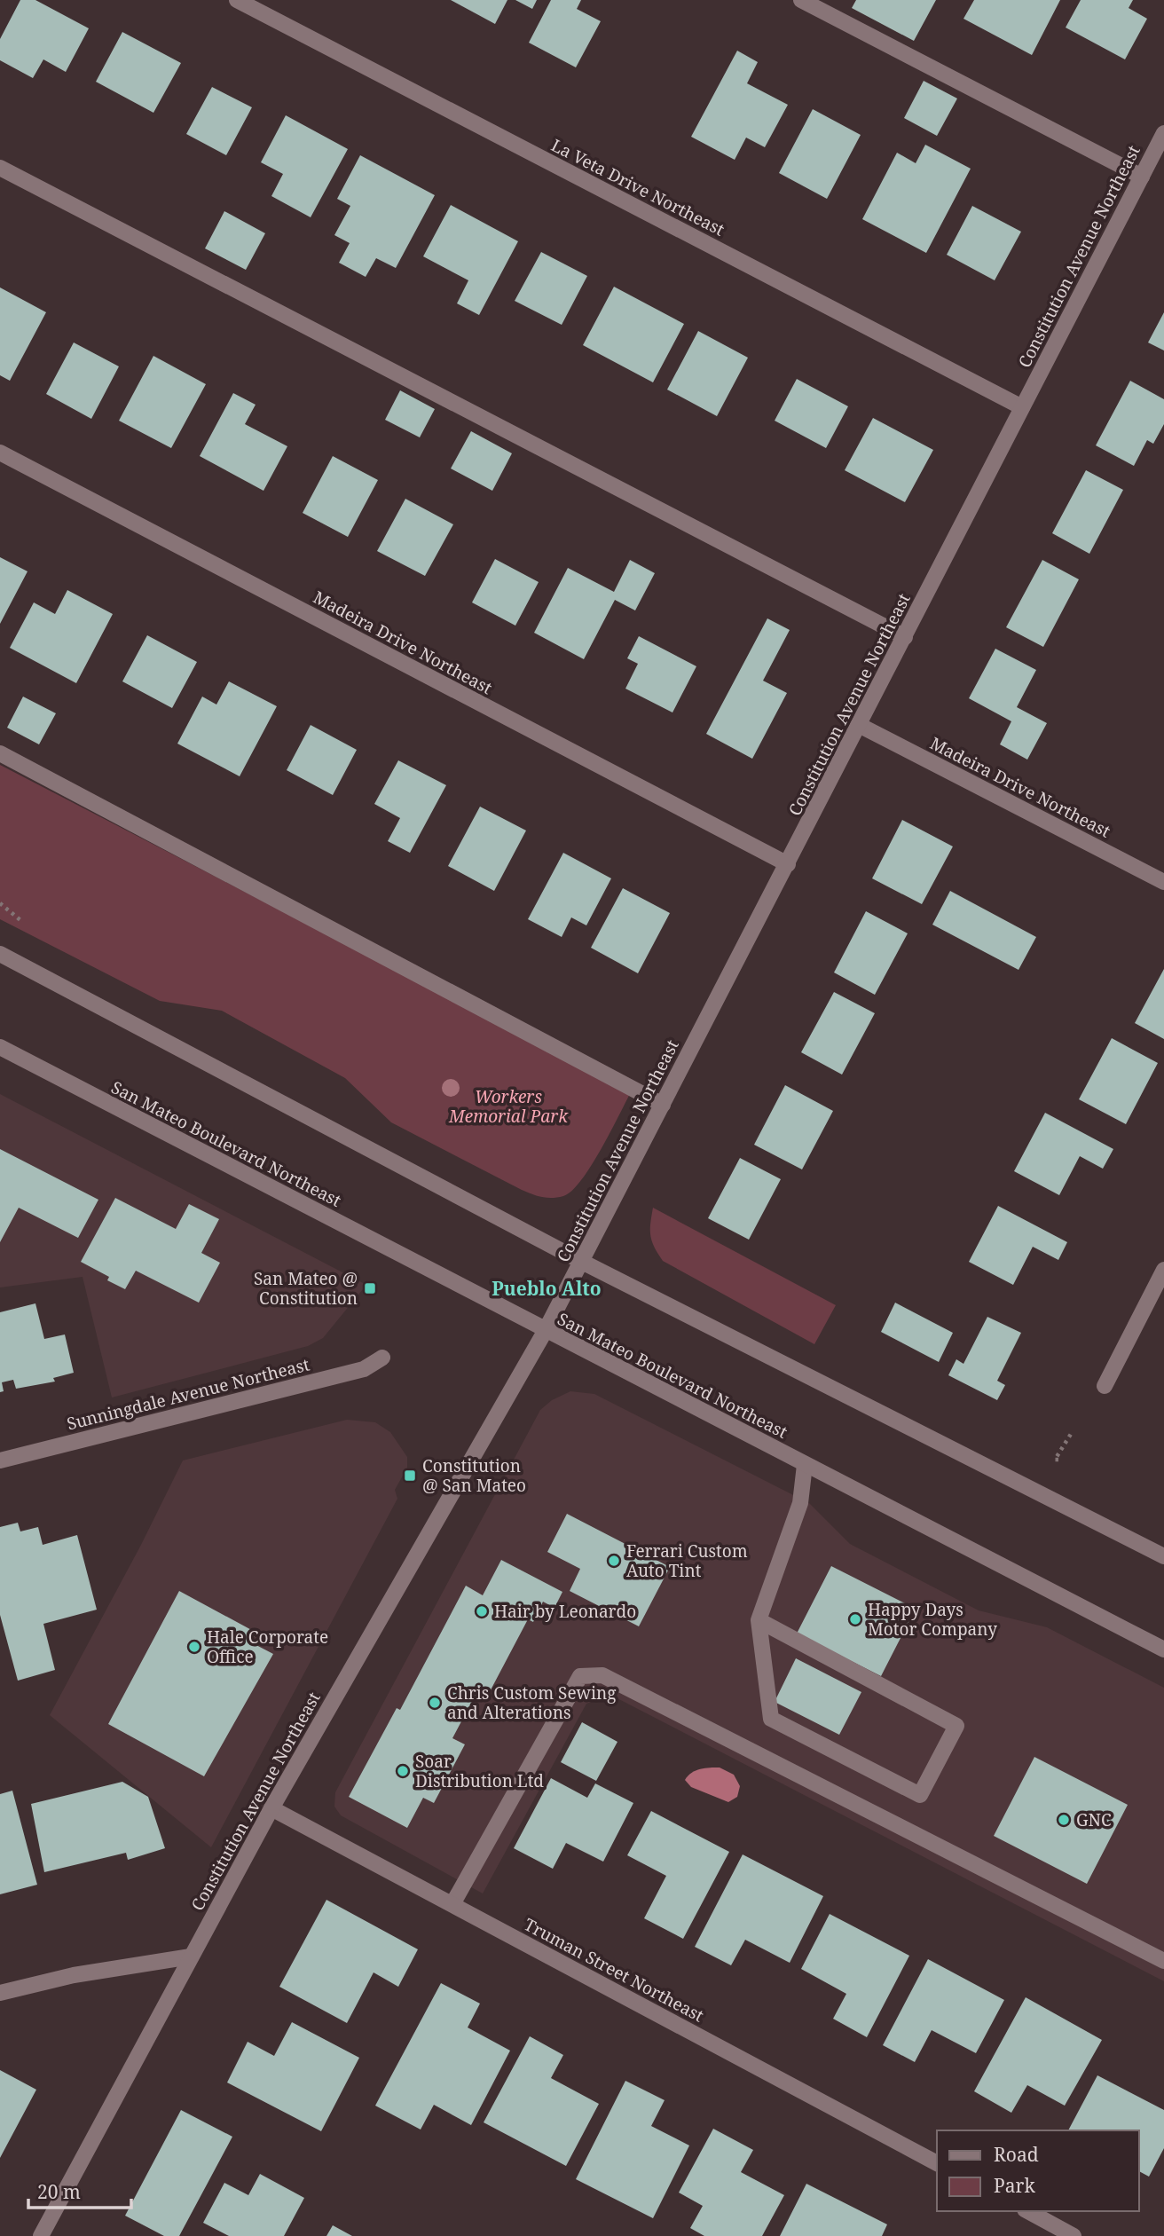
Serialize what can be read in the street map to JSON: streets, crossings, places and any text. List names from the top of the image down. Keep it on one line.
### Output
{"streets":{"street":["La Veta Drive Northeast","Constitution Avenue Northeast","Madeira Drive Northeast","San Mateo Boulevard Northeast","Sunningdale Avenue Northeast","Truman Street Northeast"]},"crossings":[["La Veta Drive Northeast","Constitution Avenue Northeast"],["Constitution Avenue Northeast","Madeira Drive Northeast"],["Constitution Avenue Northeast","San Mateo Boulevard Northeast"],["Constitution Avenue Northeast","Truman Street Northeast"]],"districts":["Pueblo Alto"],"parks":["Workers Memorial Park"],"places":{"transit":["San Mateo @ Constitution","Constitution @ San Mateo"],"other":["Ferrari Custom Auto Tint","Hair by Leonardo","Happy Days Motor Company","Hale Corporate Office","Chris Custom Sewing and Alterations","Soar Distribution Ltd","GNC"]},"legend":["Road","Park"],"scale_bar":"20 m"}
